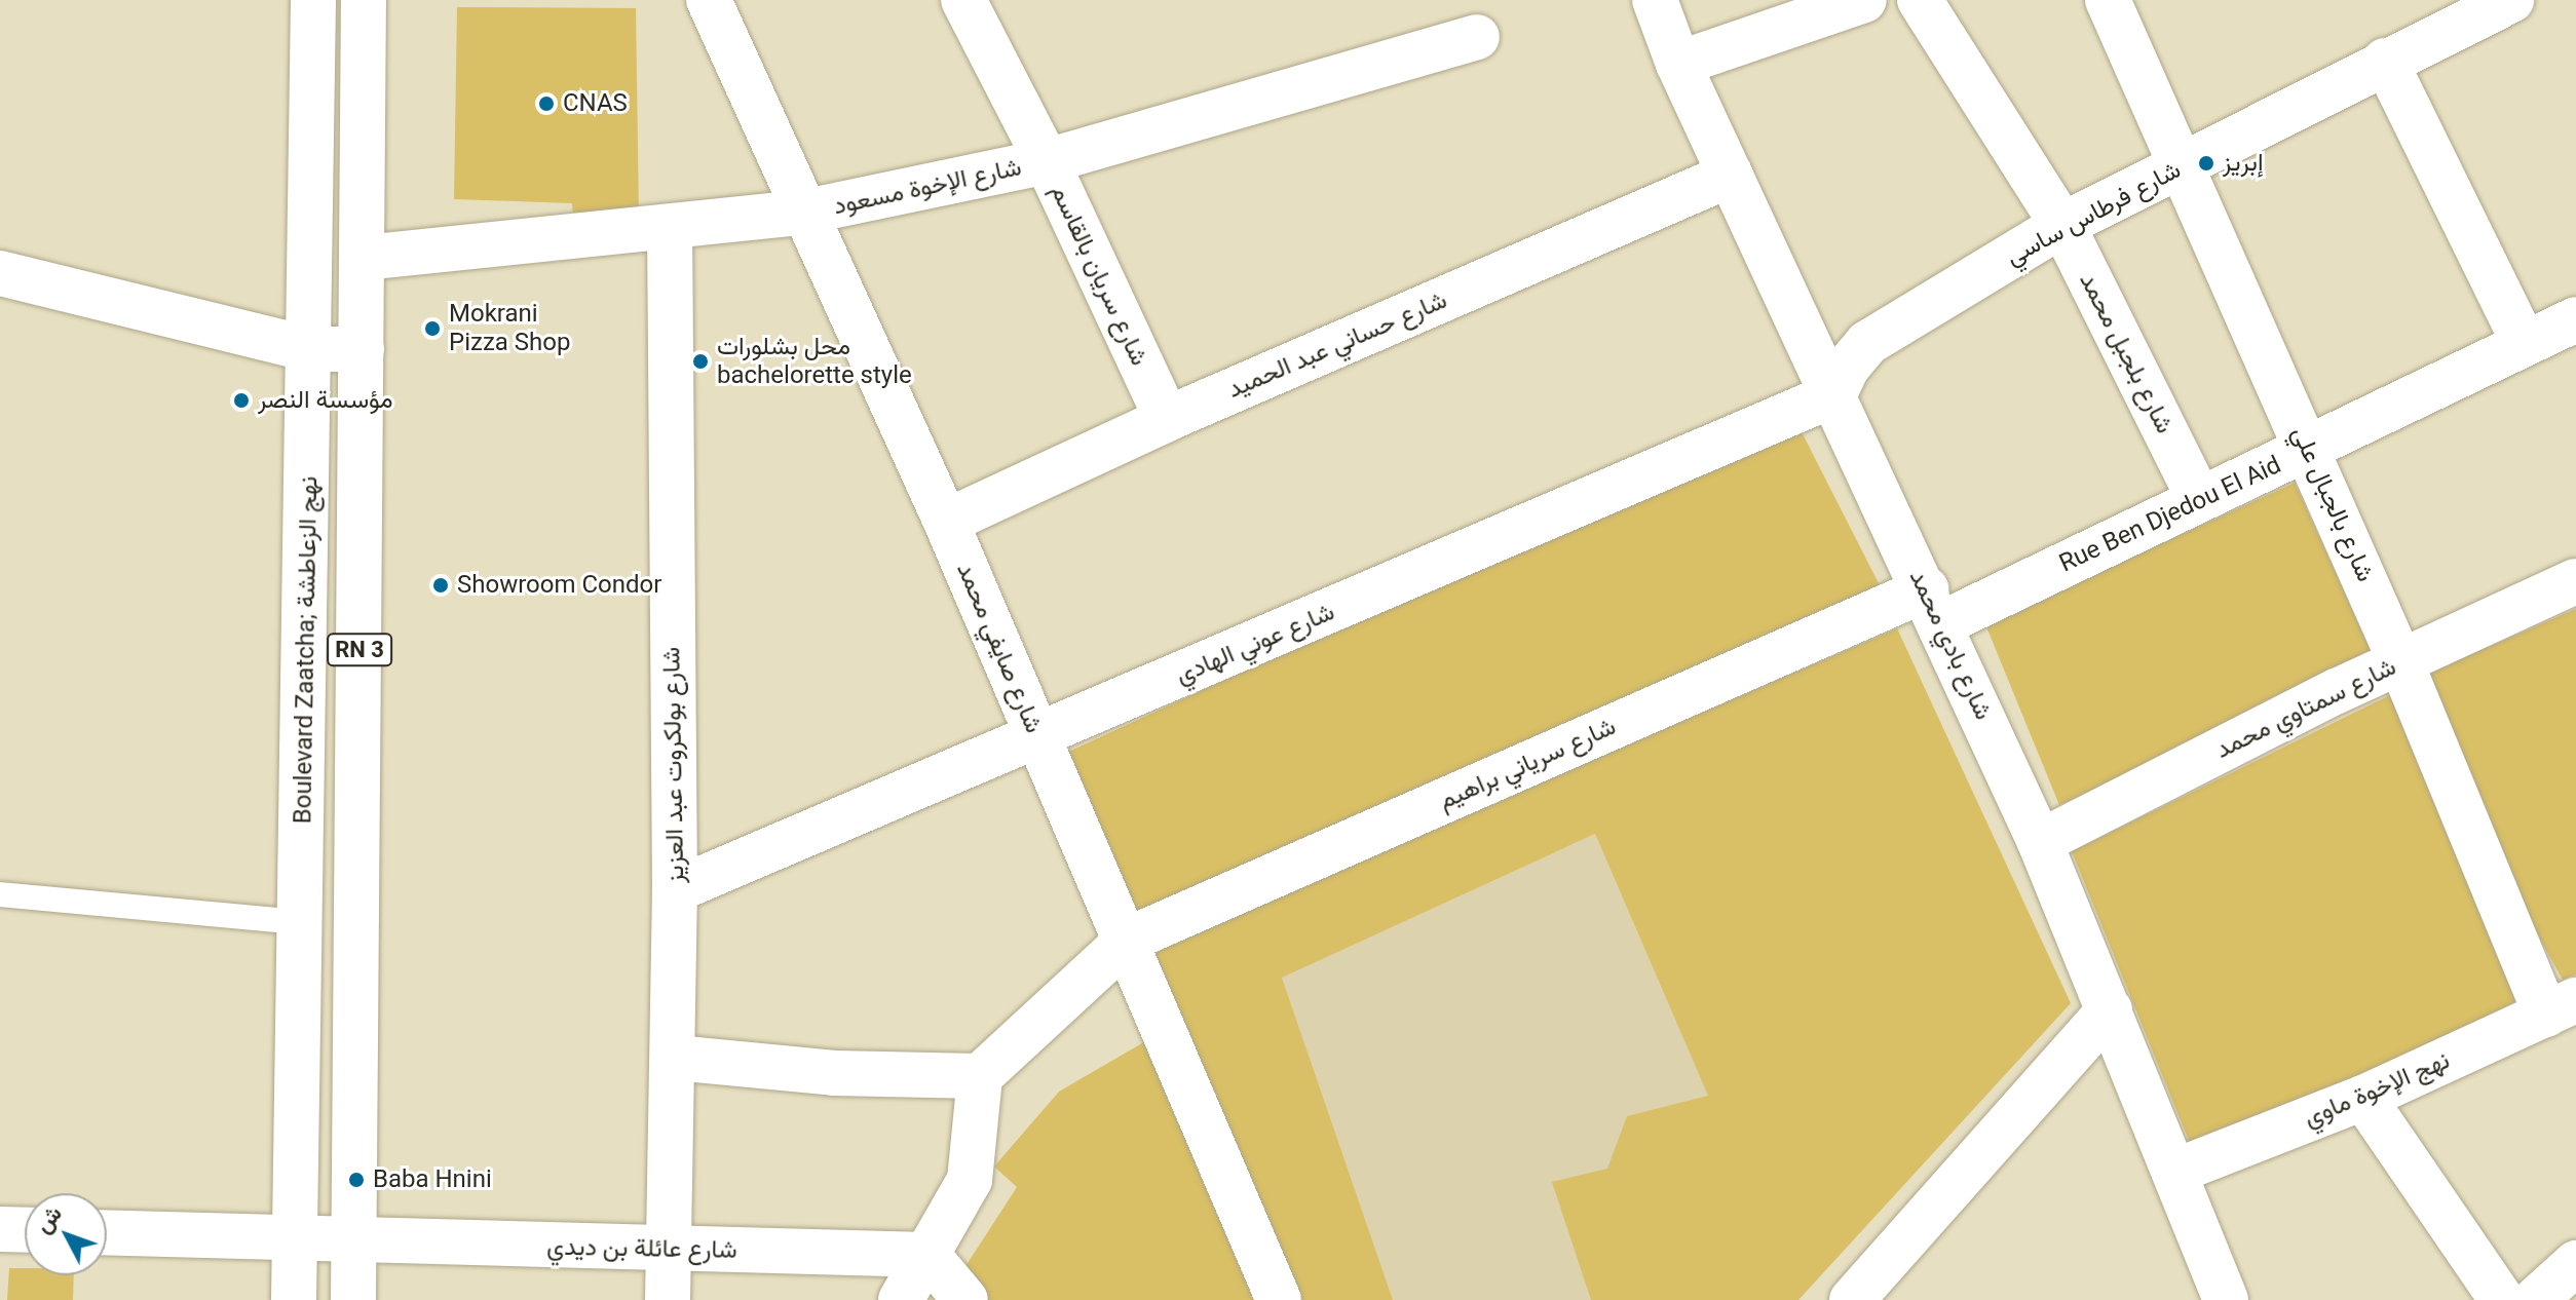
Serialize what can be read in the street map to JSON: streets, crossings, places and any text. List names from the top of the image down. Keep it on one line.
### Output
{"streets":{"street":["شارع الإخوة مسعود","شارع فرطاس ساسي","شارع سريان بالقاسم","شارع حساني عبد الحميد","شارع بلجبل محمد","شارع بالجبال علي","Rue Ben Djedou El Aid","شارع عوني الهادي","شارع بادي محمد","شارع صايفي محمد","Boulevard Zaatcha; نهج الزعاطشة","RN 3","شارع سمتاوي محمد","شارع سرياني براهيم","شارع بولكروت عبد العزيز","نهج الإخوة ماوي","شارع عائلة بن ديدي"]},"crossings":[["شارع الإخوة مسعود","شارع سريان بالقاسم"],["شارع الإخوة مسعود","شارع صايفي محمد"],["شارع الإخوة مسعود","Boulevard Zaatcha; نهج الزعاطشة"],["شارع الإخوة مسعود","شارع بولكروت عبد العزيز"],["شارع فرطاس ساسي","شارع بلجبل محمد"],["شارع فرطاس ساسي","شارع بالجبال علي"],["شارع فرطاس ساسي","شارع عوني الهادي"],["شارع فرطاس ساسي","شارع بادي محمد"],["شارع سريان بالقاسم","شارع حساني عبد الحميد"],["شارع حساني عبد الحميد","شارع بادي محمد"],["شارع حساني عبد الحميد","شارع صايفي محمد"],["شارع بلجبل محمد","Rue Ben Djedou El Aid"],["شارع بالجبال علي","Rue Ben Djedou El Aid"],["شارع بالجبال علي","شارع سمتاوي محمد"],["شارع بالجبال علي","نهج الإخوة ماوي"],["Rue Ben Djedou El Aid","شارع بادي محمد"],["Rue Ben Djedou El Aid","شارع سرياني براهيم"],["شارع عوني الهادي","شارع بادي محمد"],["شارع عوني الهادي","شارع صايفي محمد"],["شارع عوني الهادي","شارع بولكروت عبد العزيز"],["شارع بادي محمد","شارع سمتاوي محمد"],["شارع بادي محمد","شارع سرياني براهيم"],["شارع بادي محمد","نهج الإخوة ماوي"],["شارع صايفي محمد","شارع سرياني براهيم"],["Boulevard Zaatcha; نهج الزعاطشة","شارع عائلة بن ديدي"],["شارع بولكروت عبد العزيز","شارع عائلة بن ديدي"]],"places":["CNAS","إبريز","Mokrani Pizza Shop","محل بشلورات bachelorette style","مؤسسة النصر","Showroom Condor","Baba Hnini"],"north":"top left"}
